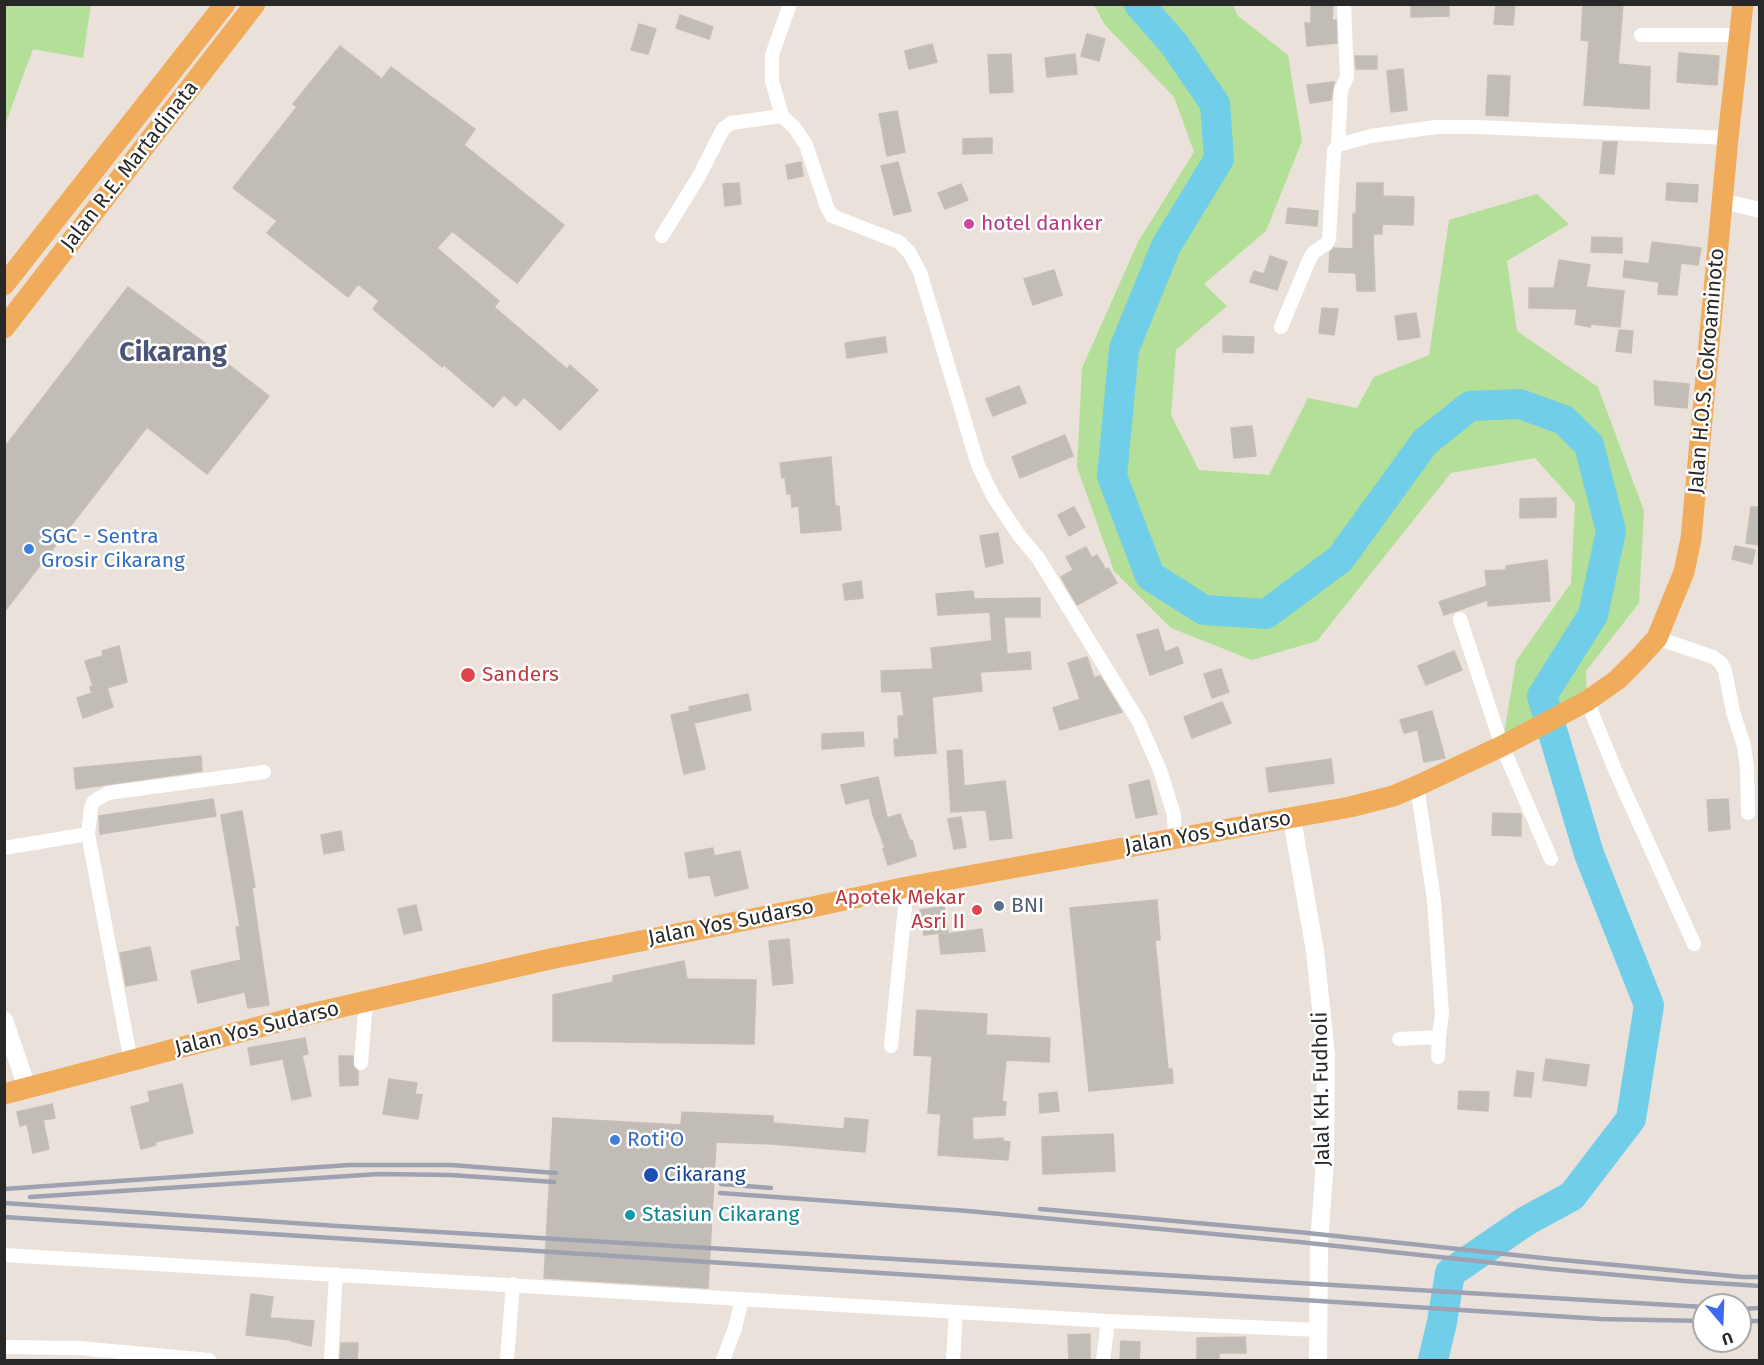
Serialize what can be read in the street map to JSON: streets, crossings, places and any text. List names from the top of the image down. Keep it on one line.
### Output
{"streets":{"highway":["Jalan R.E. Martadinata","Jalan H.O.S. Cokroaminoto","Jalan Yos Sudarso"],"main road":["Jalal KH. Fudholi"]},"crossings":[["Jalan H.O.S. Cokroaminoto","Jalan Yos Sudarso"],["Jalan Yos Sudarso","Jalal KH. Fudholi"]],"districts":["Cikarang"],"places":["hotel danker","SGC - Sentra Grosir Cikarang","Sanders","BNI","Apotek Mekar Asri II","Roti'O","Cikarang","Stasiun Cikarang"],"north":"bottom"}
